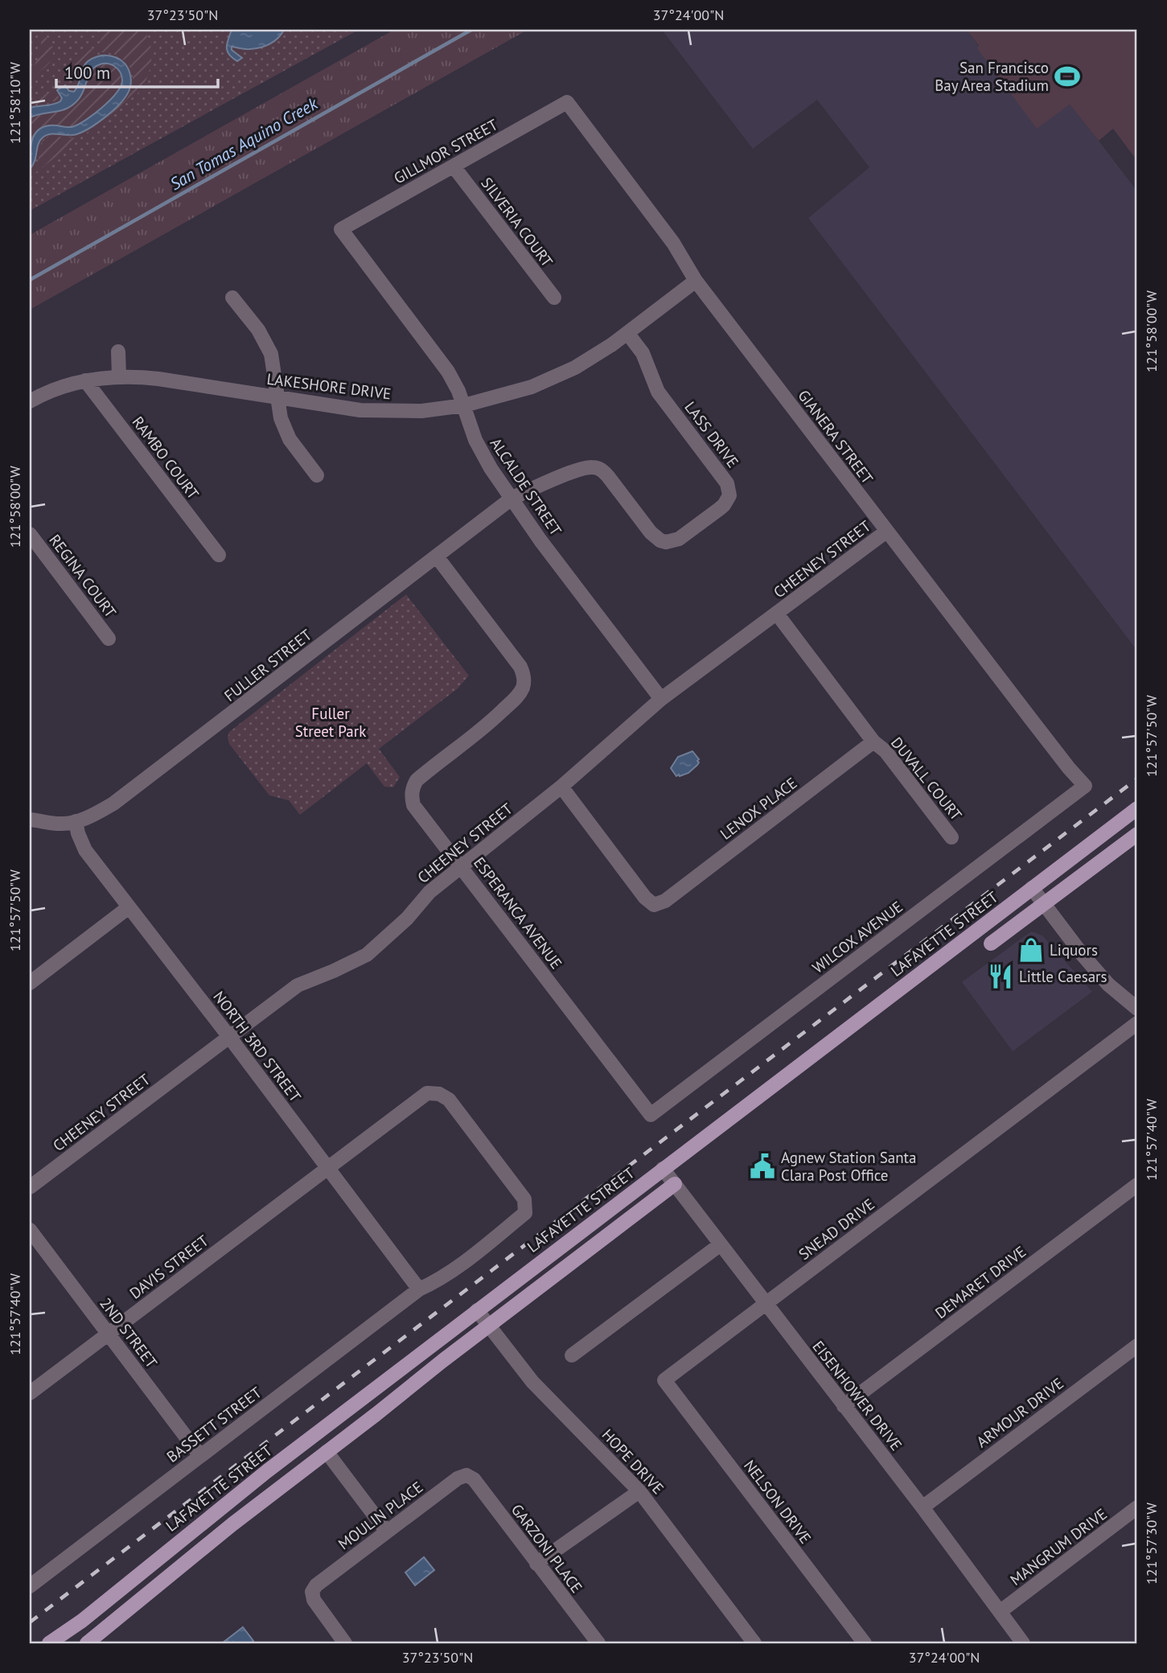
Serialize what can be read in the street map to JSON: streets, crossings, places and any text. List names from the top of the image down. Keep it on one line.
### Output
{"streets":{"main road":["LAFAYETTE STREET"],"street":["GILLMOR STREET","SILVERIA COURT","LAKESHORE DRIVE","LASS DRIVE","GIANERA STREET","RAMBO COURT","ALCALDE STREET","CHEENEY STREET","REGINA COURT","FULLER STREET","DUVALL COURT","LENOX PLACE","ESPERANCA AVENUE","WILCOX AVENUE","NORTH 3RD STREET","SNEAD DRIVE","DAVIS STREET","DEMARET DRIVE","2ND STREET","EISENHOWER DRIVE","ARMOUR DRIVE","BASSETT STREET","HOPE DRIVE","NELSON DRIVE","MOULIN PLACE","MANGRUM DRIVE","GARZONI PLACE"]},"crossings":[["GILLMOR STREET","SILVERIA COURT"],["GILLMOR STREET","GIANERA STREET"],["GILLMOR STREET","ALCALDE STREET"],["LAKESHORE DRIVE","LASS DRIVE"],["LAKESHORE DRIVE","GIANERA STREET"],["LAKESHORE DRIVE","RAMBO COURT"],["LAKESHORE DRIVE","ALCALDE STREET"],["LASS DRIVE","ALCALDE STREET"],["LASS DRIVE","FULLER STREET"],["GIANERA STREET","CHEENEY STREET"],["GIANERA STREET","WILCOX AVENUE"],["ALCALDE STREET","CHEENEY STREET"],["ALCALDE STREET","FULLER STREET"],["CHEENEY STREET","LENOX PLACE"],["CHEENEY STREET","ESPERANCA AVENUE"],["CHEENEY STREET","NORTH 3RD STREET"],["FULLER STREET","ESPERANCA AVENUE"],["FULLER STREET","NORTH 3RD STREET"],["DUVALL COURT","LENOX PLACE"],["ESPERANCA AVENUE","WILCOX AVENUE"],["LAFAYETTE STREET","EISENHOWER DRIVE"],["LAFAYETTE STREET","HOPE DRIVE"],["NORTH 3RD STREET","DAVIS STREET"],["NORTH 3RD STREET","BASSETT STREET"],["SNEAD DRIVE","EISENHOWER DRIVE"],["SNEAD DRIVE","NELSON DRIVE"],["DAVIS STREET","2ND STREET"],["DAVIS STREET","BASSETT STREET"],["DEMARET DRIVE","EISENHOWER DRIVE"],["2ND STREET","BASSETT STREET"],["EISENHOWER DRIVE","ARMOUR DRIVE"],["EISENHOWER DRIVE","MANGRUM DRIVE"],["MOULIN PLACE","GARZONI PLACE"]],"water":["San Tomas Aquino Creek"],"parks":["Fuller Street Park"],"places":{"sports":["San Francisco Bay Area Stadium"],"shop":["Liquors"],"restaurant":["Little Caesars"],"public building":["Agnew Station Santa Clara Post Office"]},"scale_bar":"100 m","coordinates":["37°23'50\"N","37°24'00\"N","121°58'10\"W","121°58'00\"W","121°57'50\"W","121°57'40\"W","121°57'30\"W"]}
